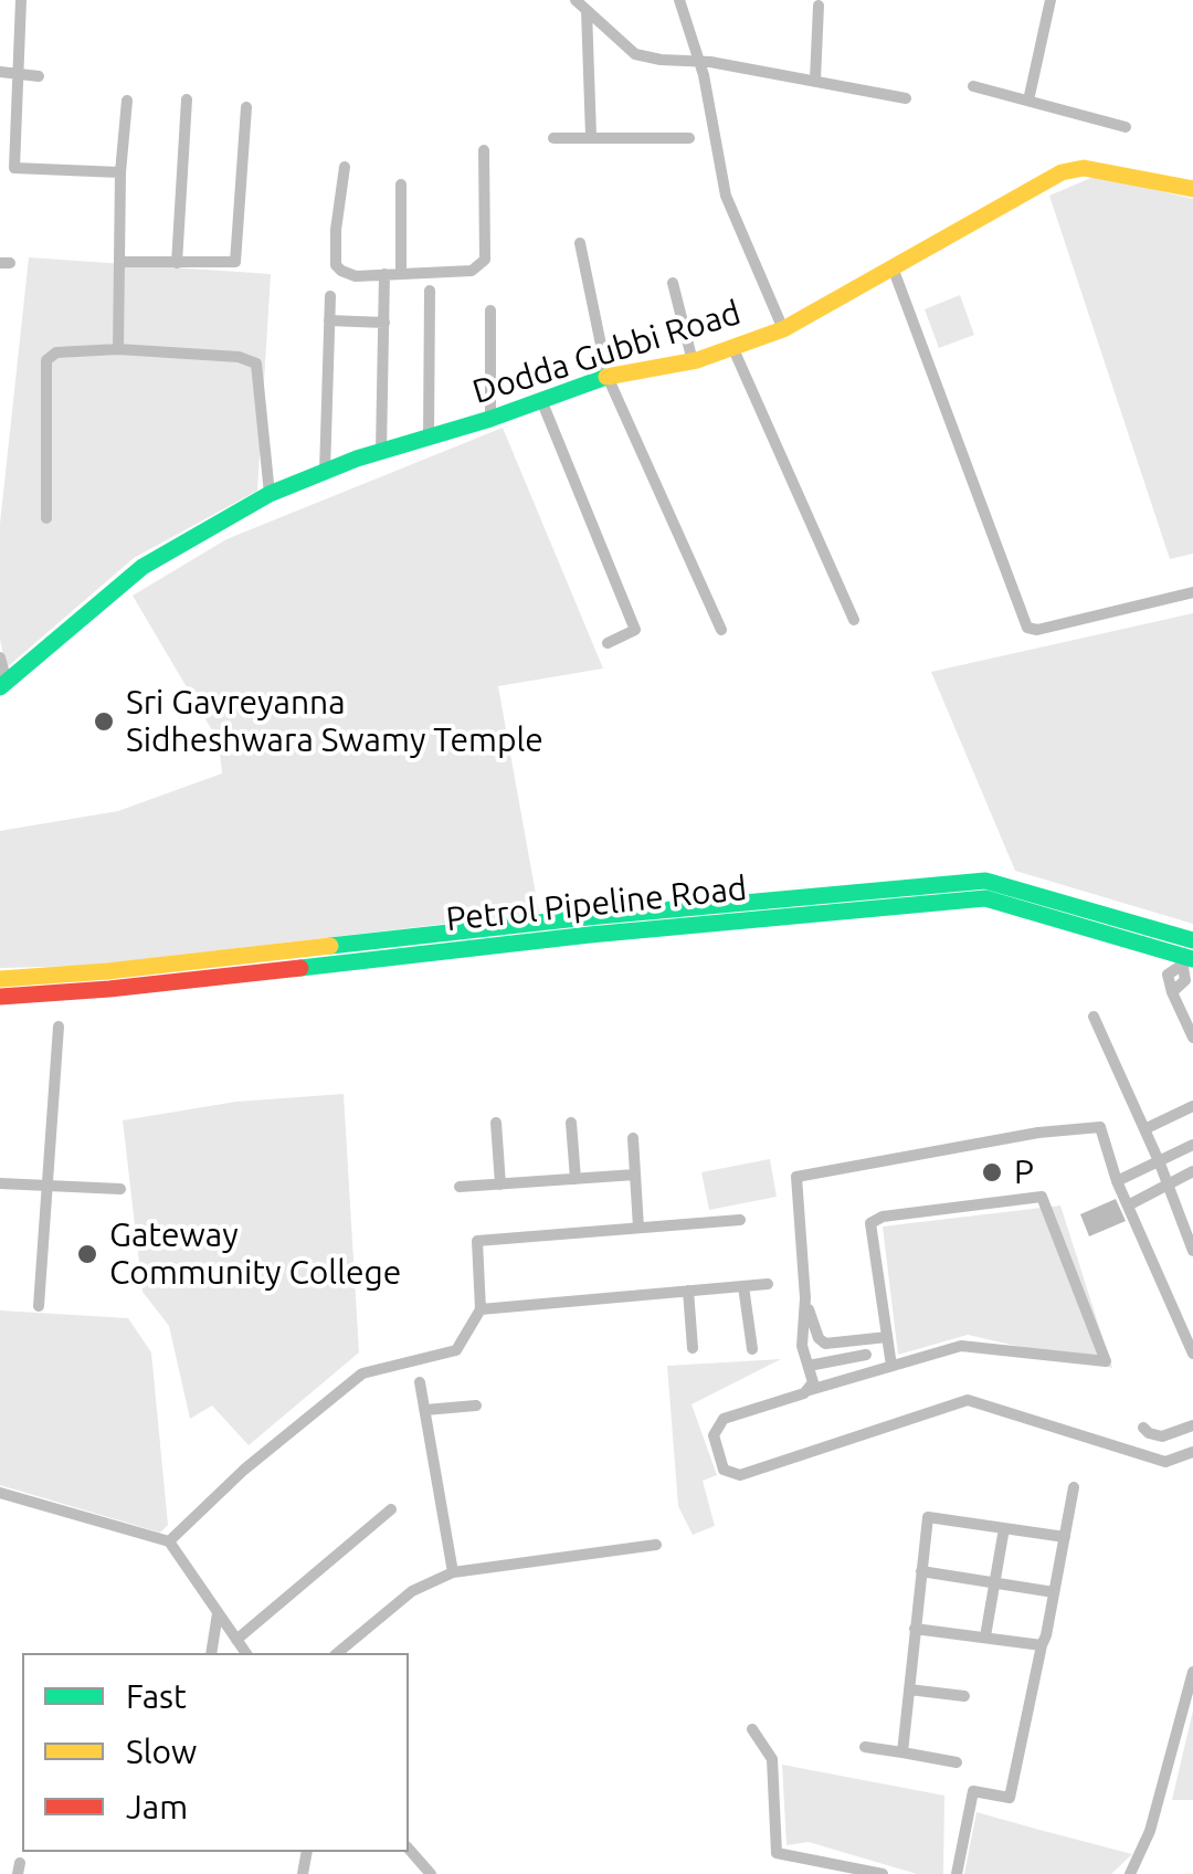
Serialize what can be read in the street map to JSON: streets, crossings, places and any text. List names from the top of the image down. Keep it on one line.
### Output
{"streets":{"main road":["Dodda Gubbi Road","Petrol Pipeline Road"]},"places":["Sri Gavreyanna Sidheshwara Swamy Temple","P","Gateway Community College"],"legend":["Fast","Slow","Jam"]}
